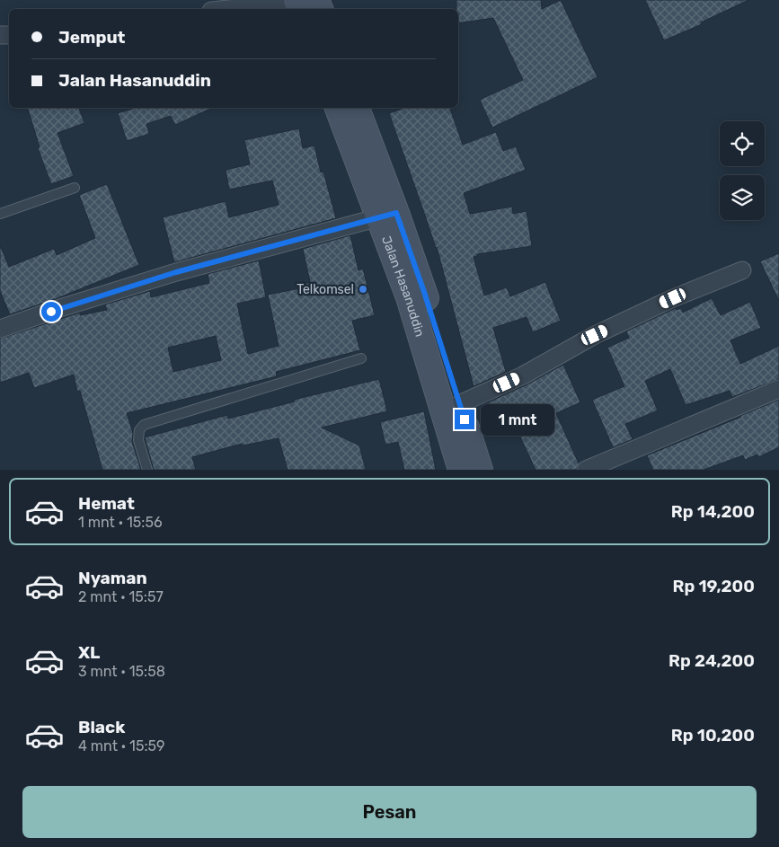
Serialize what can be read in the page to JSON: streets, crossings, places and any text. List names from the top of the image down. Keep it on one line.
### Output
{"streets":{"street":["Jalan Hasanuddin"]},"places":["Telkomsel"],"page":{"banner":["Jemput","Jalan Hasanuddin"],"bubble":"1 mnt","list":[{"name":"Hemat","note":"1 mnt · 15:56","value":"Rp 14,200"},{"name":"Nyaman","note":"2 mnt · 15:57","value":"Rp 19,200"},{"name":"XL","note":"3 mnt · 15:58","value":"Rp 24,200"},{"name":"Black","note":"4 mnt · 15:59","value":"Rp 10,200"}],"buttons":"Pesan"}}
